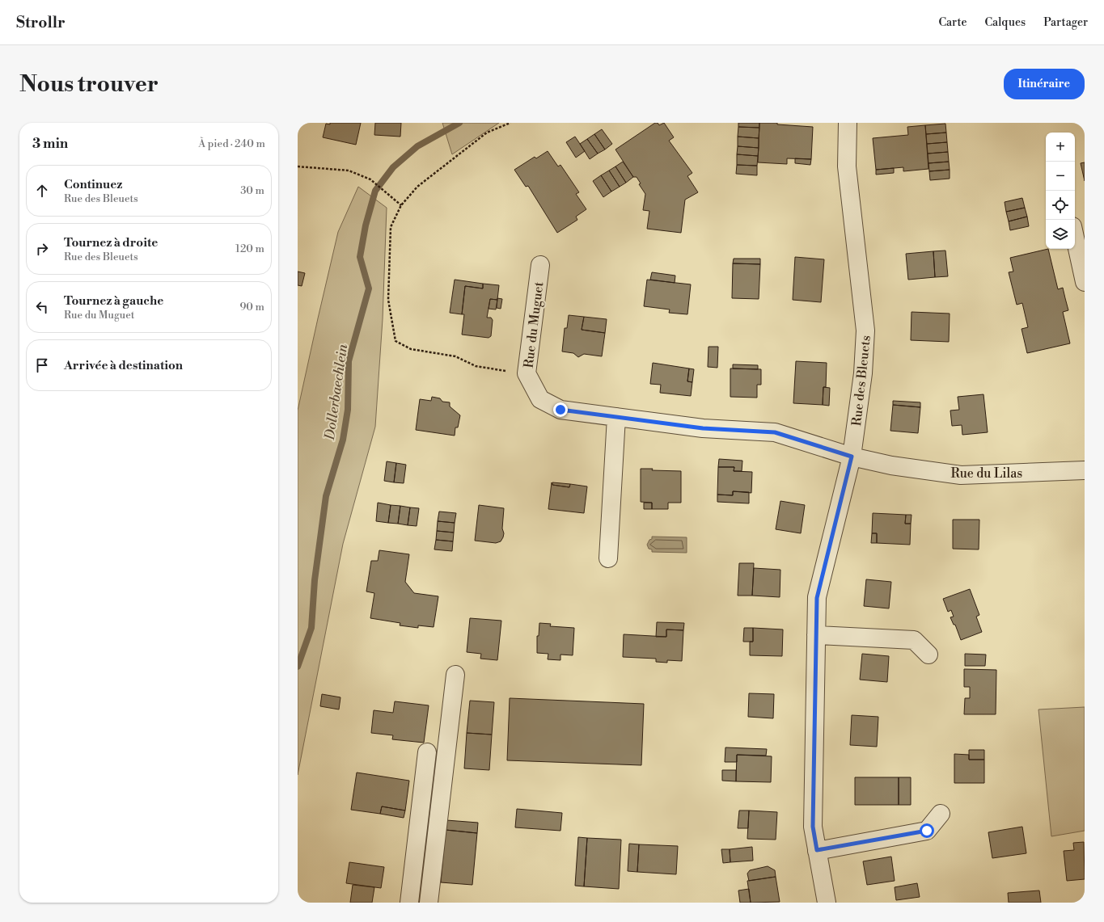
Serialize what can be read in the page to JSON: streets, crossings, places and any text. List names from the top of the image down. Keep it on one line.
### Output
{"streets":{"street":["Rue du Muguet","Rue des Bleuets","Rue du Lilas"]},"crossings":[["Rue du Muguet","Rue des Bleuets"],["Rue du Muguet","Rue du Lilas"],["Rue des Bleuets","Rue du Lilas"]],"water":["Dollerbaechlein"],"page":{"header":"Strollr","nav":["Carte","Calques","Partager"],"buttons":"Itinéraire","title":"Nous trouver","heading":["3 min","À pied · 240 m"],"map_buttons":["+","−"],"list":[["Continuez","Rue des Bleuets","30 m"],["Tournez à droite","Rue des Bleuets","120 m"],["Tournez à gauche","Rue du Muguet","90 m"],"Arrivée à destination"]}}
